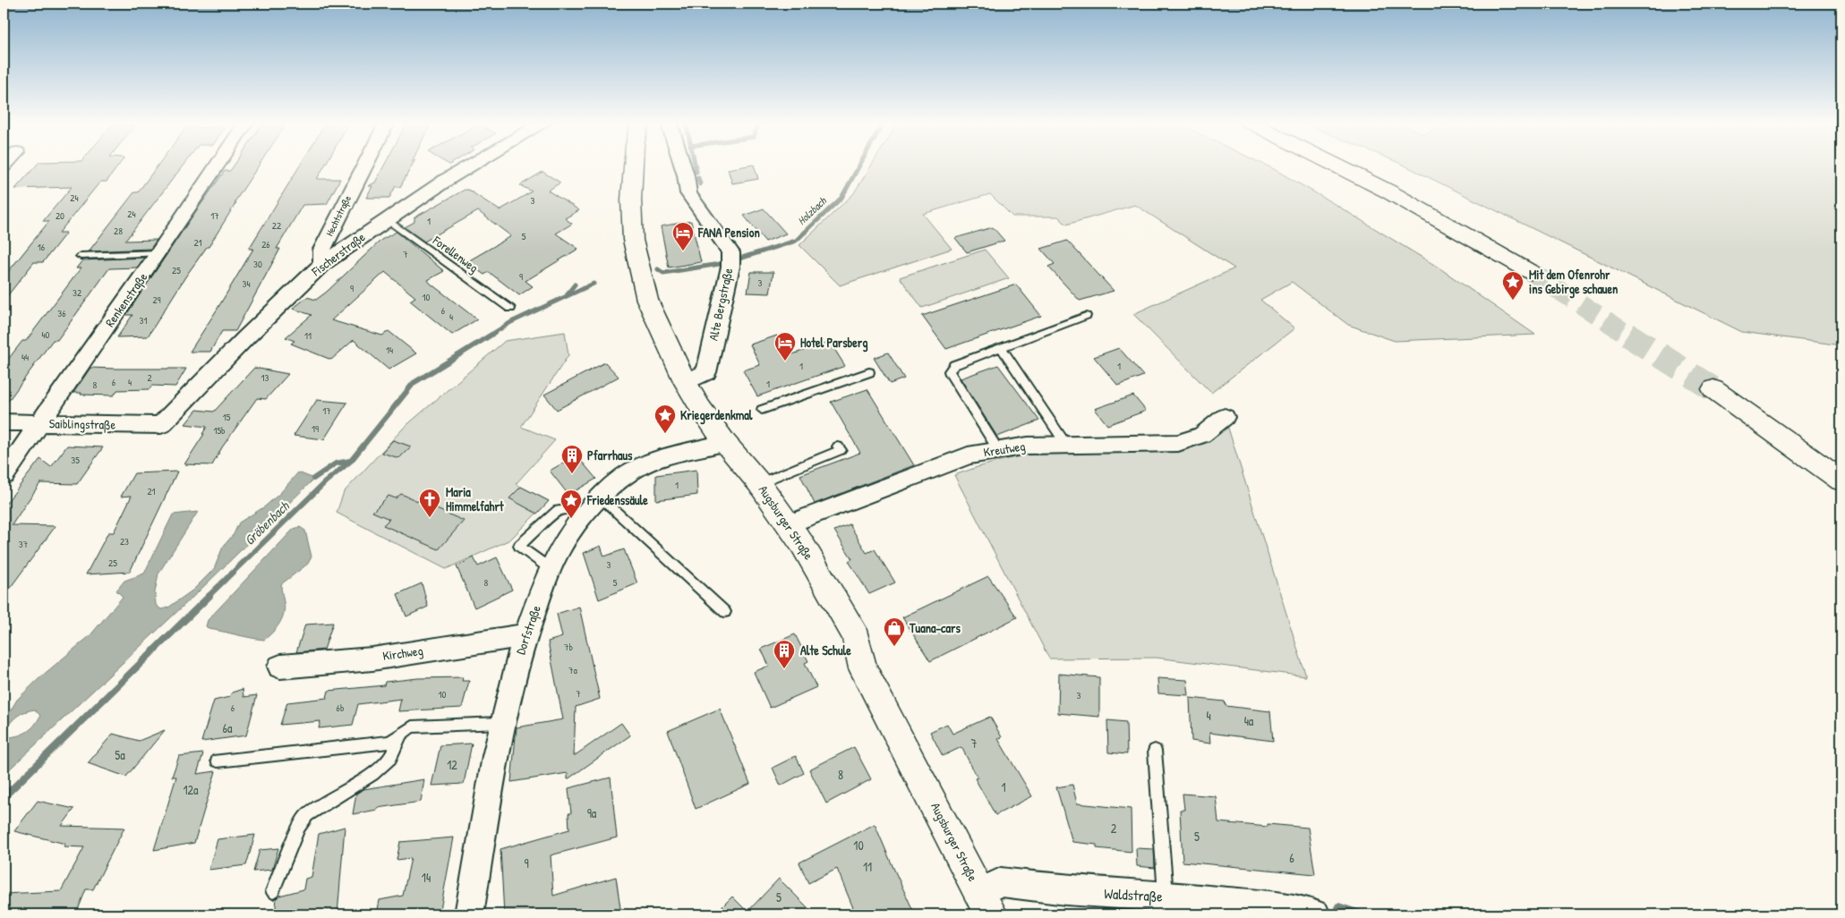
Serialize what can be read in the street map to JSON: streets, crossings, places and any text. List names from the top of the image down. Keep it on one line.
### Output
{"streets":{"street":["Hechtstraße","Fischerstraße","Renkenstraße","Alte Bergstraße","Saiblingstraße","Kreutweg","Augsburger Straße","Dorfstraße","Kirchweg","Waldstraße"],"lane":["Forellenweg"]},"crossings":[["Hechtstraße","Fischerstraße"],["Fischerstraße","Forellenweg"],["Fischerstraße","Saiblingstraße"],["Renkenstraße","Saiblingstraße"],["Alte Bergstraße","Augsburger Straße"],["Kreutweg","Augsburger Straße"],["Augsburger Straße","Dorfstraße"],["Augsburger Straße","Waldstraße"],["Dorfstraße","Kirchweg"]],"water":["Holzbach","Gröbenbach"],"places":{"hotel":["FANA Pension","Hotel Parsberg"],"place":["Mit dem Ofenrohr ins Gebirge schauen","Kriegerdenkmal","Friedenssäule"],"building":["Pfarrhaus","Alte Schule"],"church":["Maria Himmelfahrt"],"shop":["Tuana-cars"]},"house_numbers":["24","3","24","20","17","1","22","28","5","21","26","16","7","30","25","9","3","34","9","32","10","29","6","36","4","31","40","11","14","44","1","1","2","13","6","4","1","8","17","15","19","15b","35","1","21","23","37","25","3","8","5","7b","7a","7","10","3","6","6b","4","4a","6a","7","5a","12","8","1","12a","9a","2","5","10","6","9","11","14","5"]}
